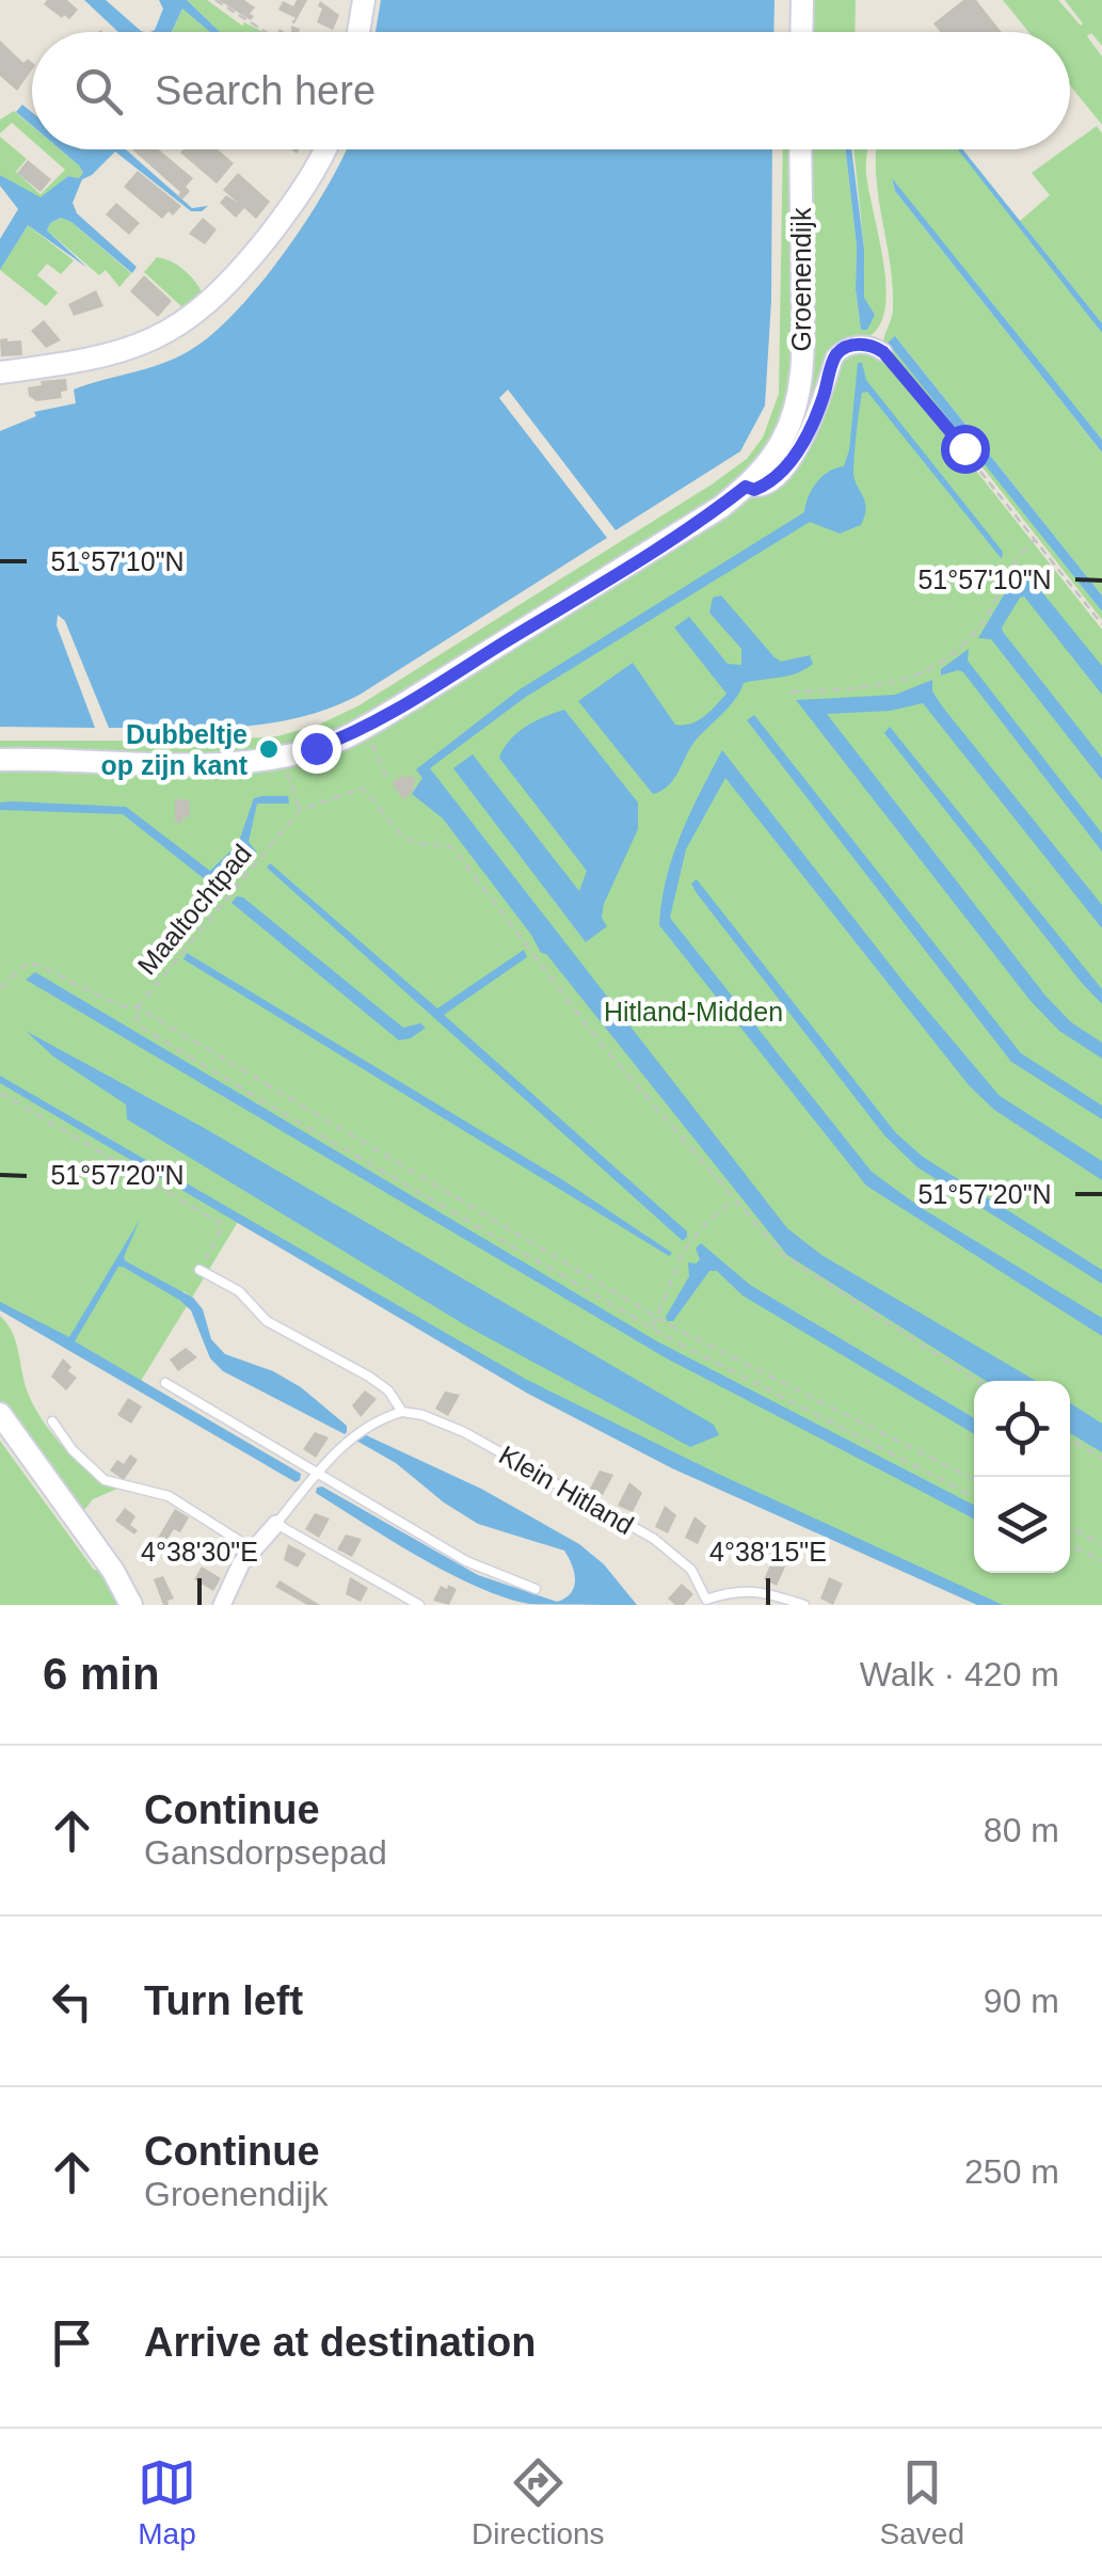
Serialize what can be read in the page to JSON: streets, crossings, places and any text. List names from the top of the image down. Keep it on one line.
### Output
{"streets":{"street":["Groenendijk"],"lane":["Klein Hitland"],"path":["Maaltochtpad"]},"parks":["Hitland-Midden"],"places":["Dubbeltje op zijn kant"],"page":{"search":"Search here","heading":["6 min","Walk · 420 m"],"list":[["Continue","Gansdorpsepad","80 m"],["Turn left","90 m"],["Continue","Groenendijk","250 m"],"Arrive at destination"],"nav":["Map","Directions","Saved"]},"coordinates":["51°57'10\"N","51°57'20\"N","4°38'30\"E","4°38'15\"E"]}
